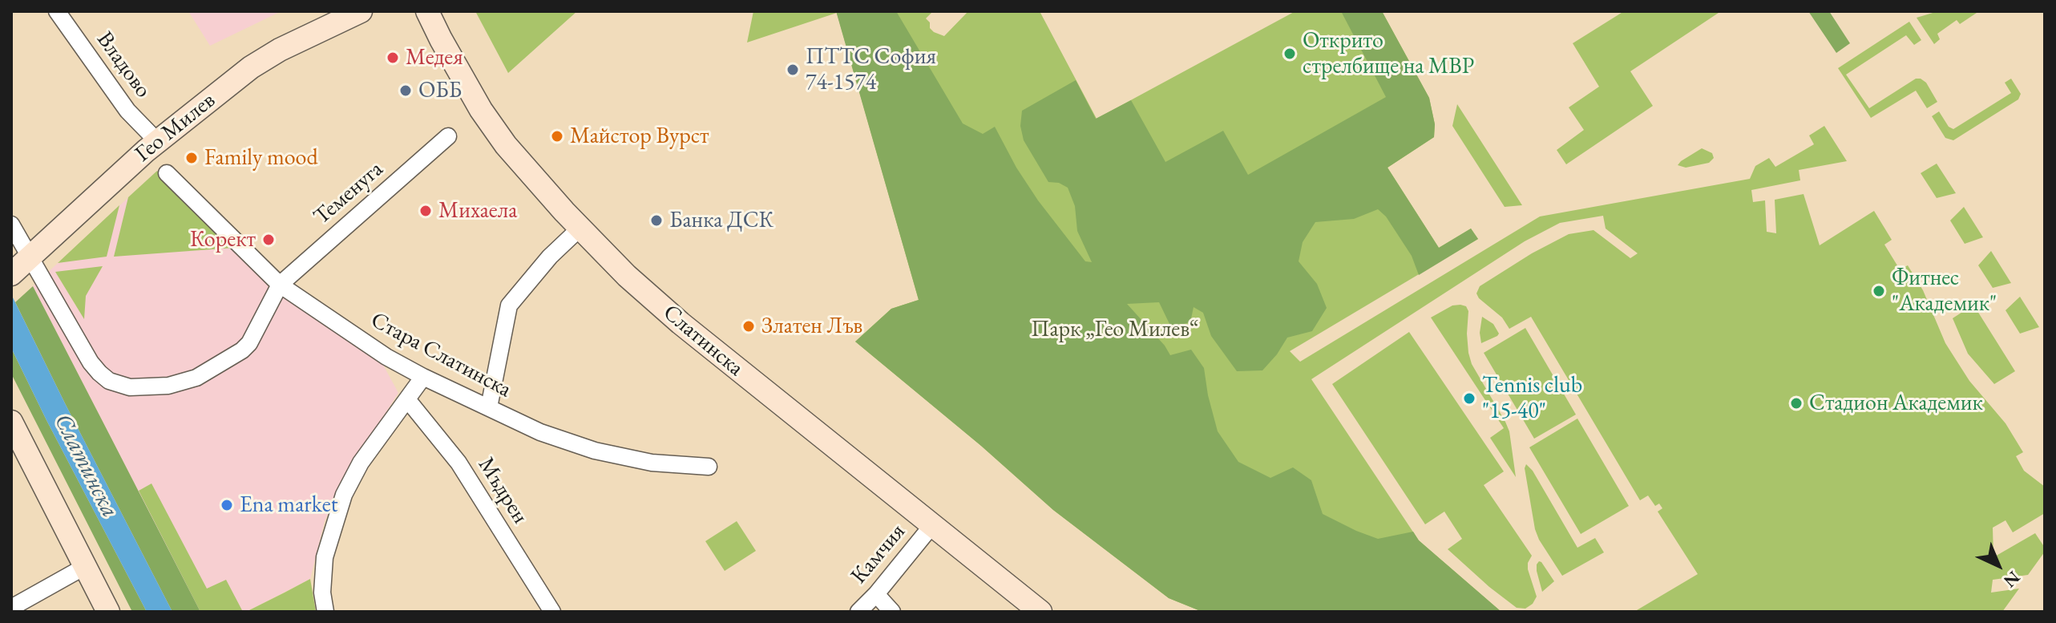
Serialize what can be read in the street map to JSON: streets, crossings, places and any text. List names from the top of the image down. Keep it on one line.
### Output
{"streets":{"street":["Владово","Гео Милев","Теменуга","Слатинска","Стара Слатинска","Мъдрен","Камчия"]},"crossings":[["Владово","Гео Милев"],["Теменуга","Стара Слатинска"],["Слатинска","Камчия"]],"water":["Слатинска"],"parks":["Парк „Гео Милев“"],"places":["Открито стрелбище на МВР","Медея","ПТТС София 74-1574","ОББ","Майстор Вурст","Family mood","Михаела","Банка ДСК","Корект","Фитнес \"Академик\"","Златен Лъв","Tennis club \"15-40\"","Стадион Академик","Ena market"],"north":"bottom right"}
